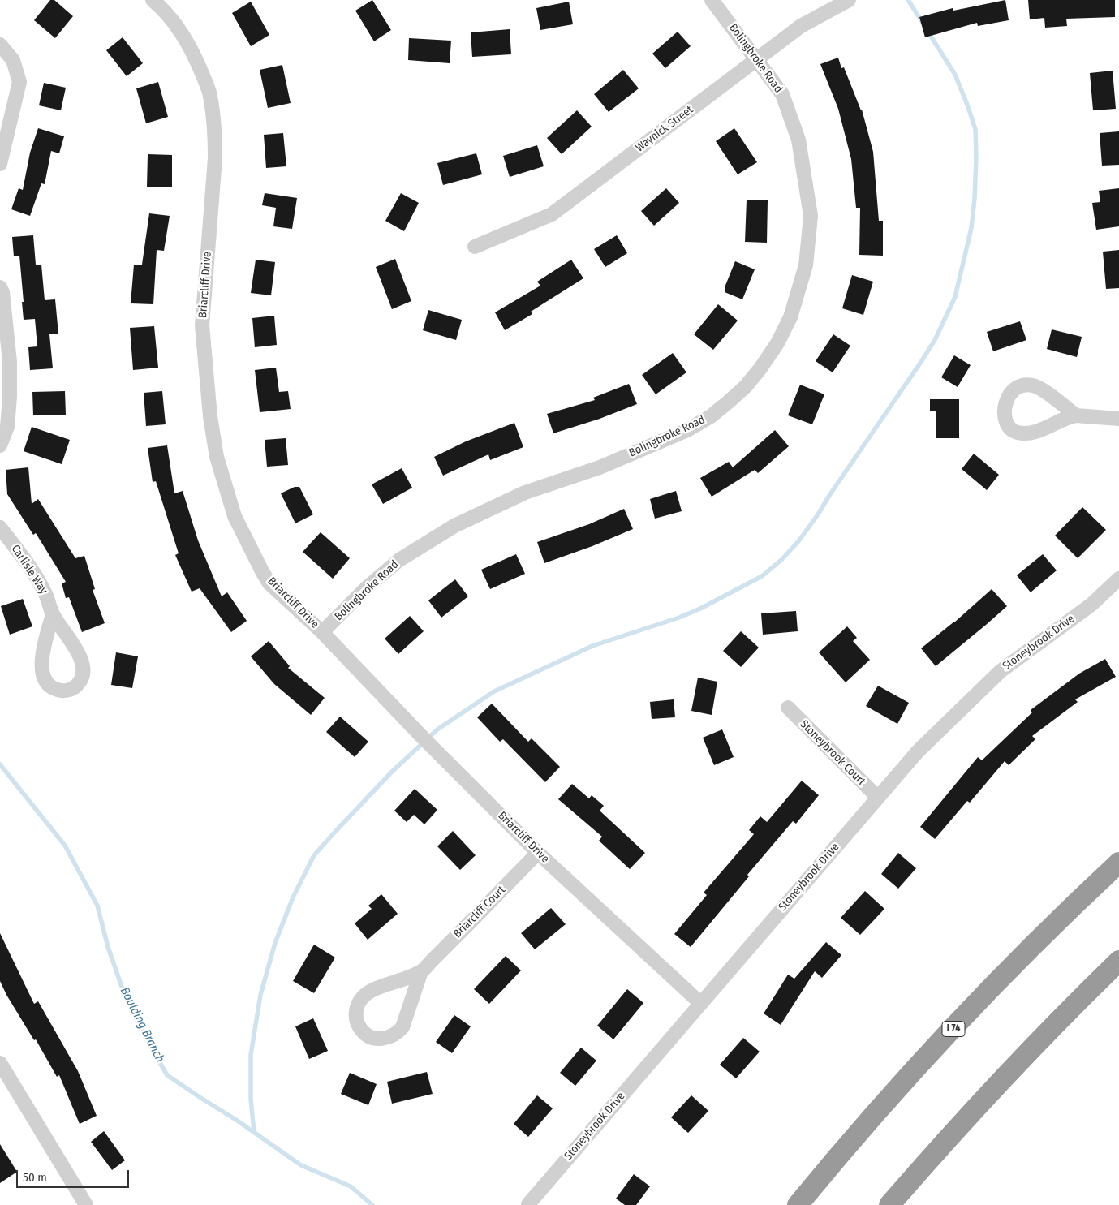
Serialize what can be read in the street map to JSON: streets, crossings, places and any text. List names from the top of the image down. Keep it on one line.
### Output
{"streets":{"highway":["I 74"],"street":["Bolingbroke Road","Waynick Street","Briarcliff Drive","Carlisle Way","Stoneybrook Drive","Stoneybrook Court","Briarcliff Court"]},"crossings":[["Bolingbroke Road","Waynick Street"],["Bolingbroke Road","Briarcliff Drive"],["Briarcliff Drive","Stoneybrook Drive"],["Briarcliff Drive","Briarcliff Court"],["Stoneybrook Drive","Stoneybrook Court"]],"water":["Boulding Branch"],"scale_bar":"50 m"}
